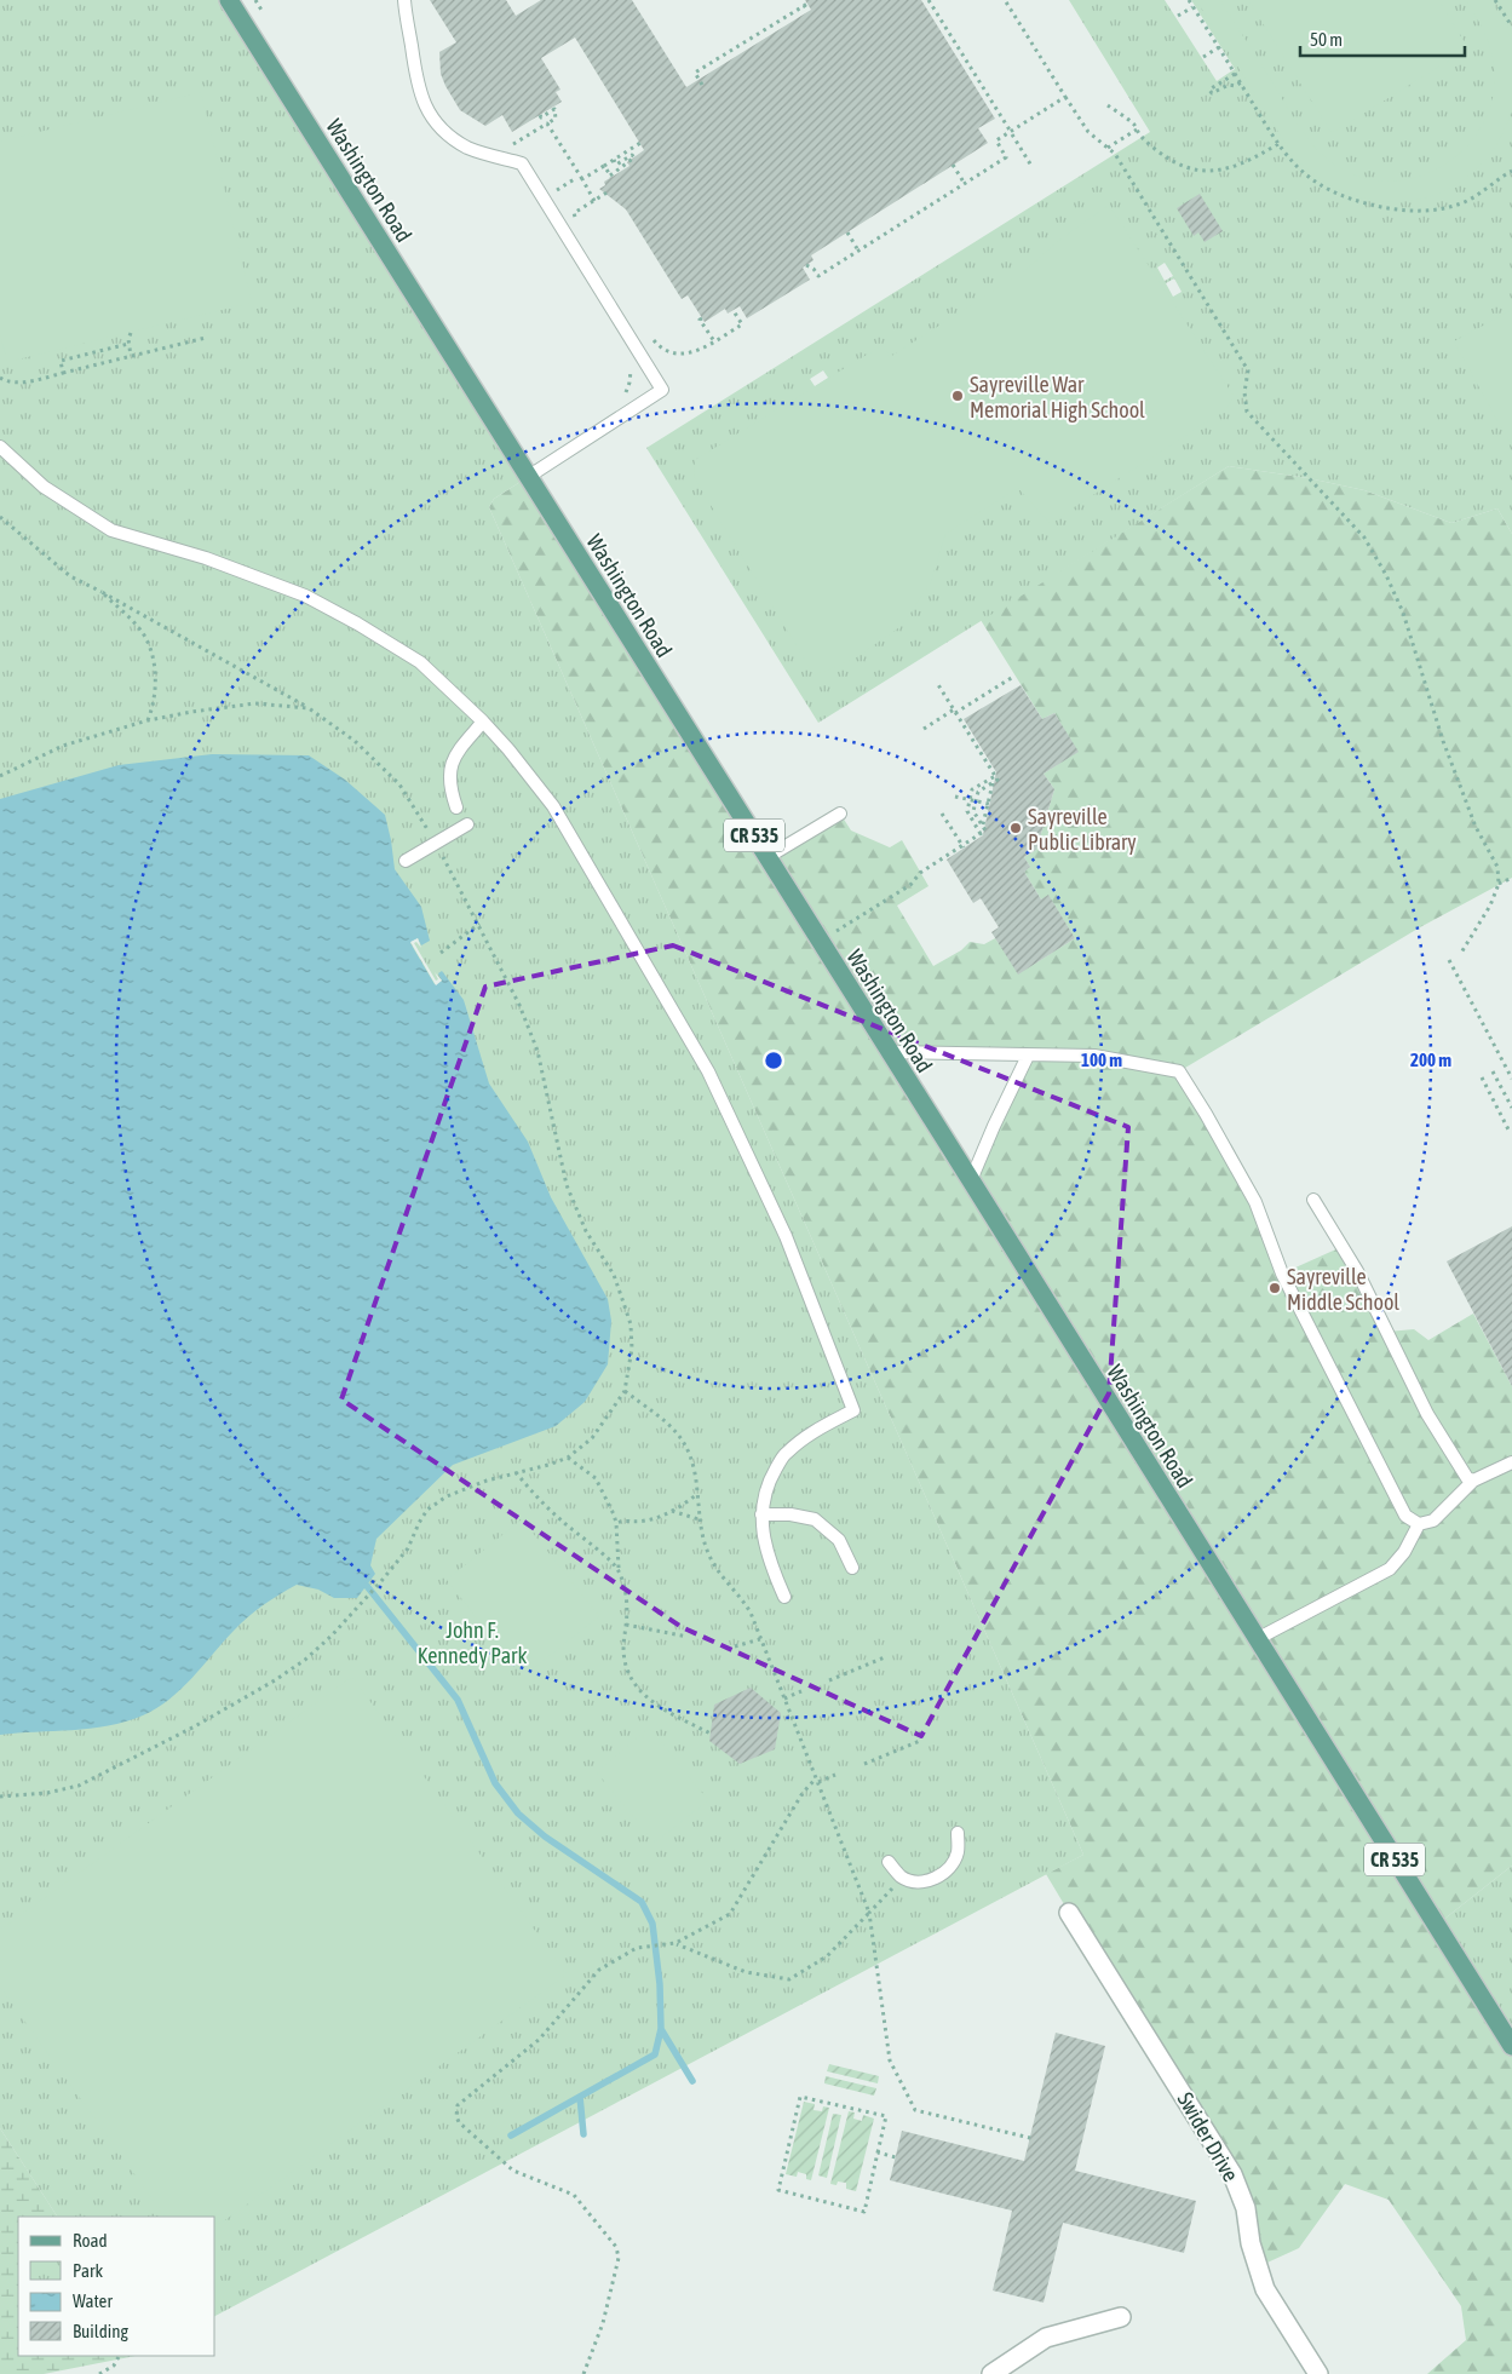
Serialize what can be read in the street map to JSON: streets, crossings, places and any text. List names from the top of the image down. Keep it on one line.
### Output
{"streets":{"main road":["Washington Road","CR 535"],"street":["Swider Drive"]},"parks":["John F. Kennedy Park"],"places":["Sayreville War Memorial High School","Sayreville Public Library","Sayreville Middle School"],"legend":["Road","Park","Water","Building"],"scale_bar":"50 m","rings":["100 m","200 m"]}
